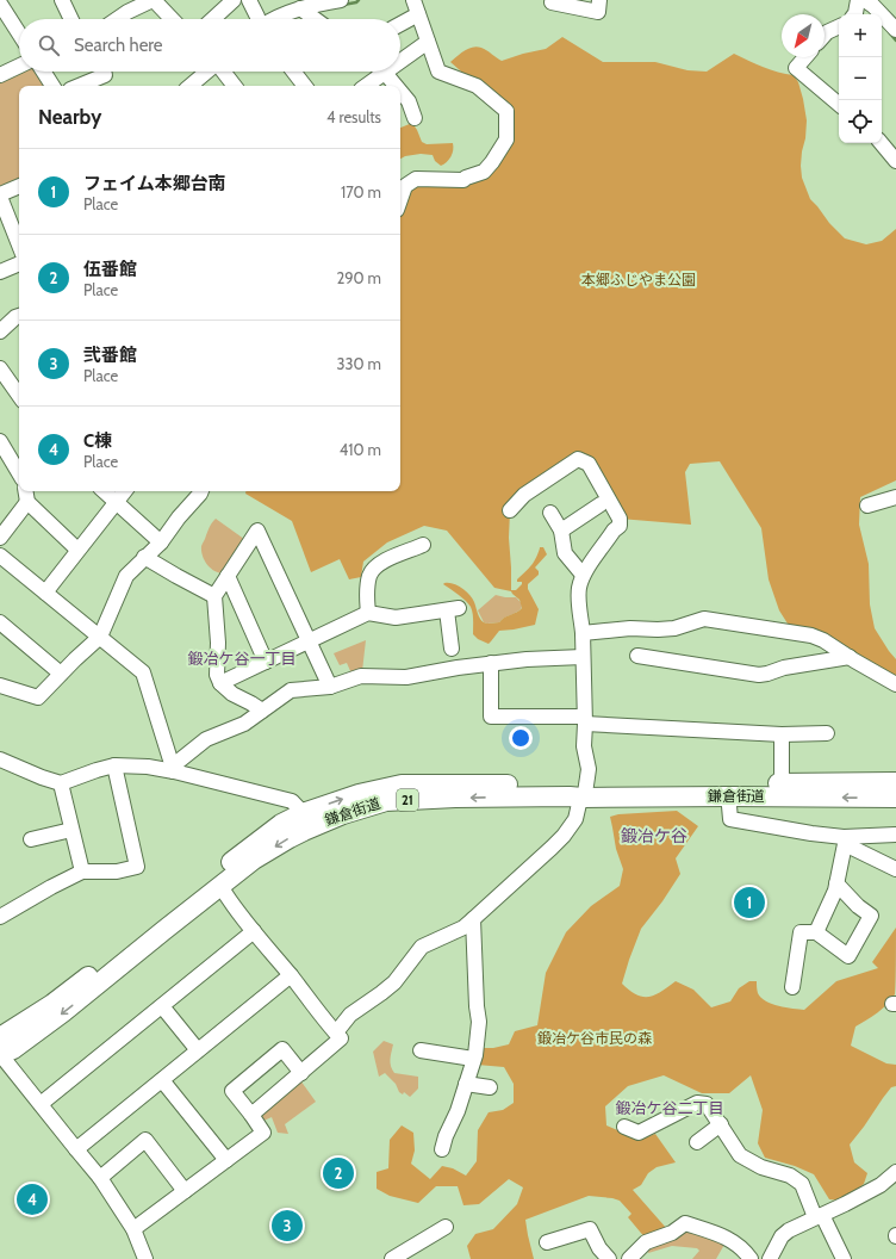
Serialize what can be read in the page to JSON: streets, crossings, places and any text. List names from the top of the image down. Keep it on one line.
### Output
{"streets":{"main road":["鎌倉街道","21"]},"districts":["鍛冶ケ谷一丁目","鍛冶ケ谷","鍛冶ケ谷二丁目"],"parks":["本郷ふじやま公園","鍛冶ケ谷市民の森"],"north":"bottom left","page":{"map_buttons":["+","−"],"search":"Search here","heading":["Nearby","4 results"],"list":[{"mark":"1","name":"フェイム本郷台南","note":"Place","value":"170 m"},{"mark":"2","name":"伍番館","note":"Place","value":"290 m"},{"mark":"3","name":"弐番館","note":"Place","value":"330 m"},{"mark":"4","name":"C棟","note":"Place","value":"410 m"}],"pins":["1","2","4","3"]}}
